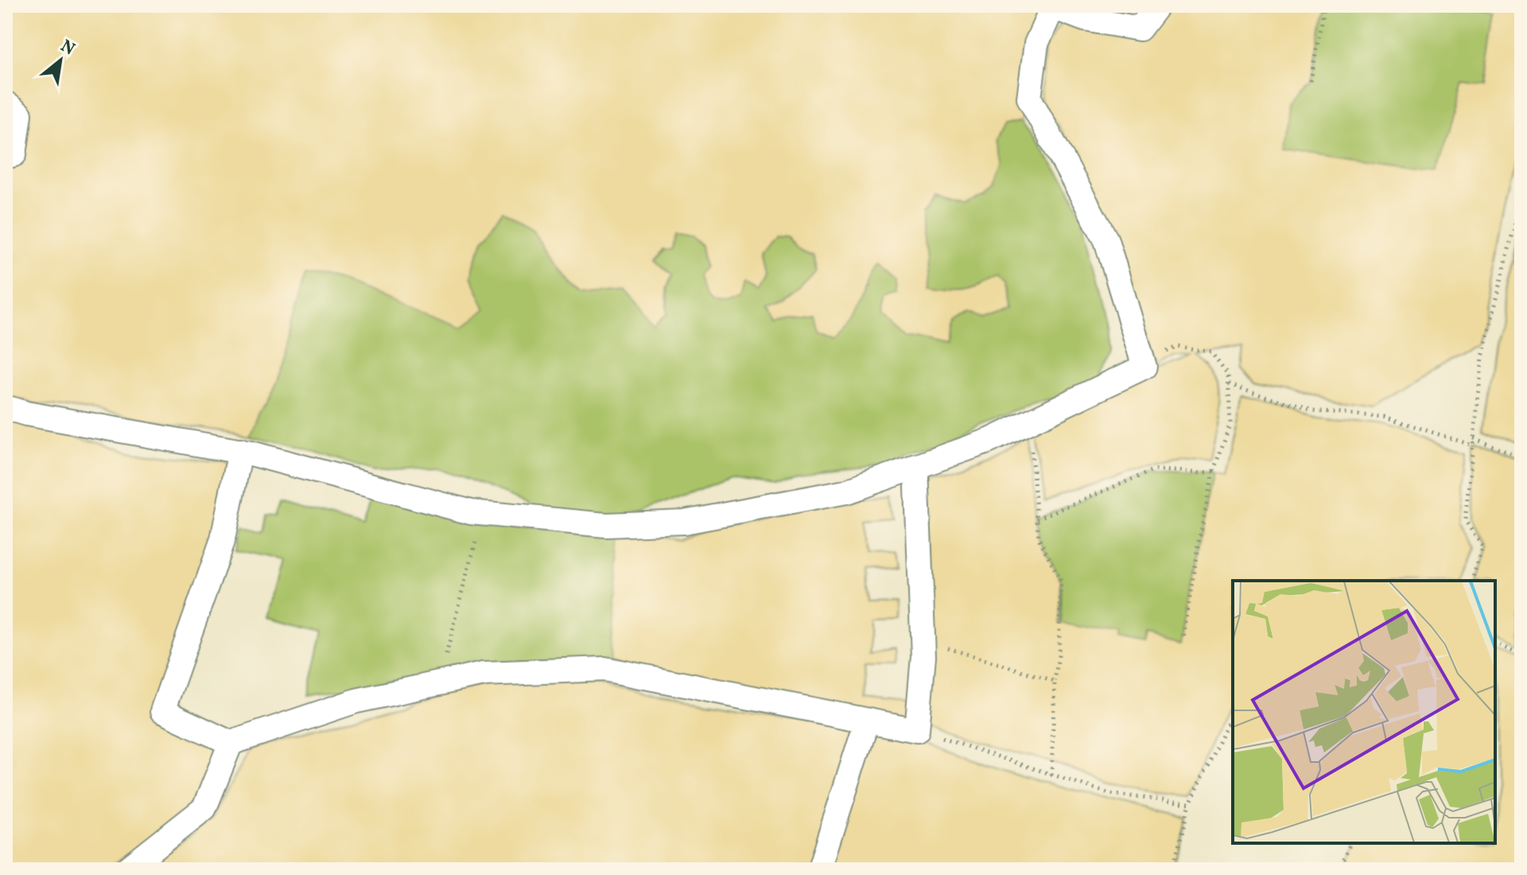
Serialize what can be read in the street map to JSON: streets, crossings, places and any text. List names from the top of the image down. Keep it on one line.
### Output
{"north":"top right"}
